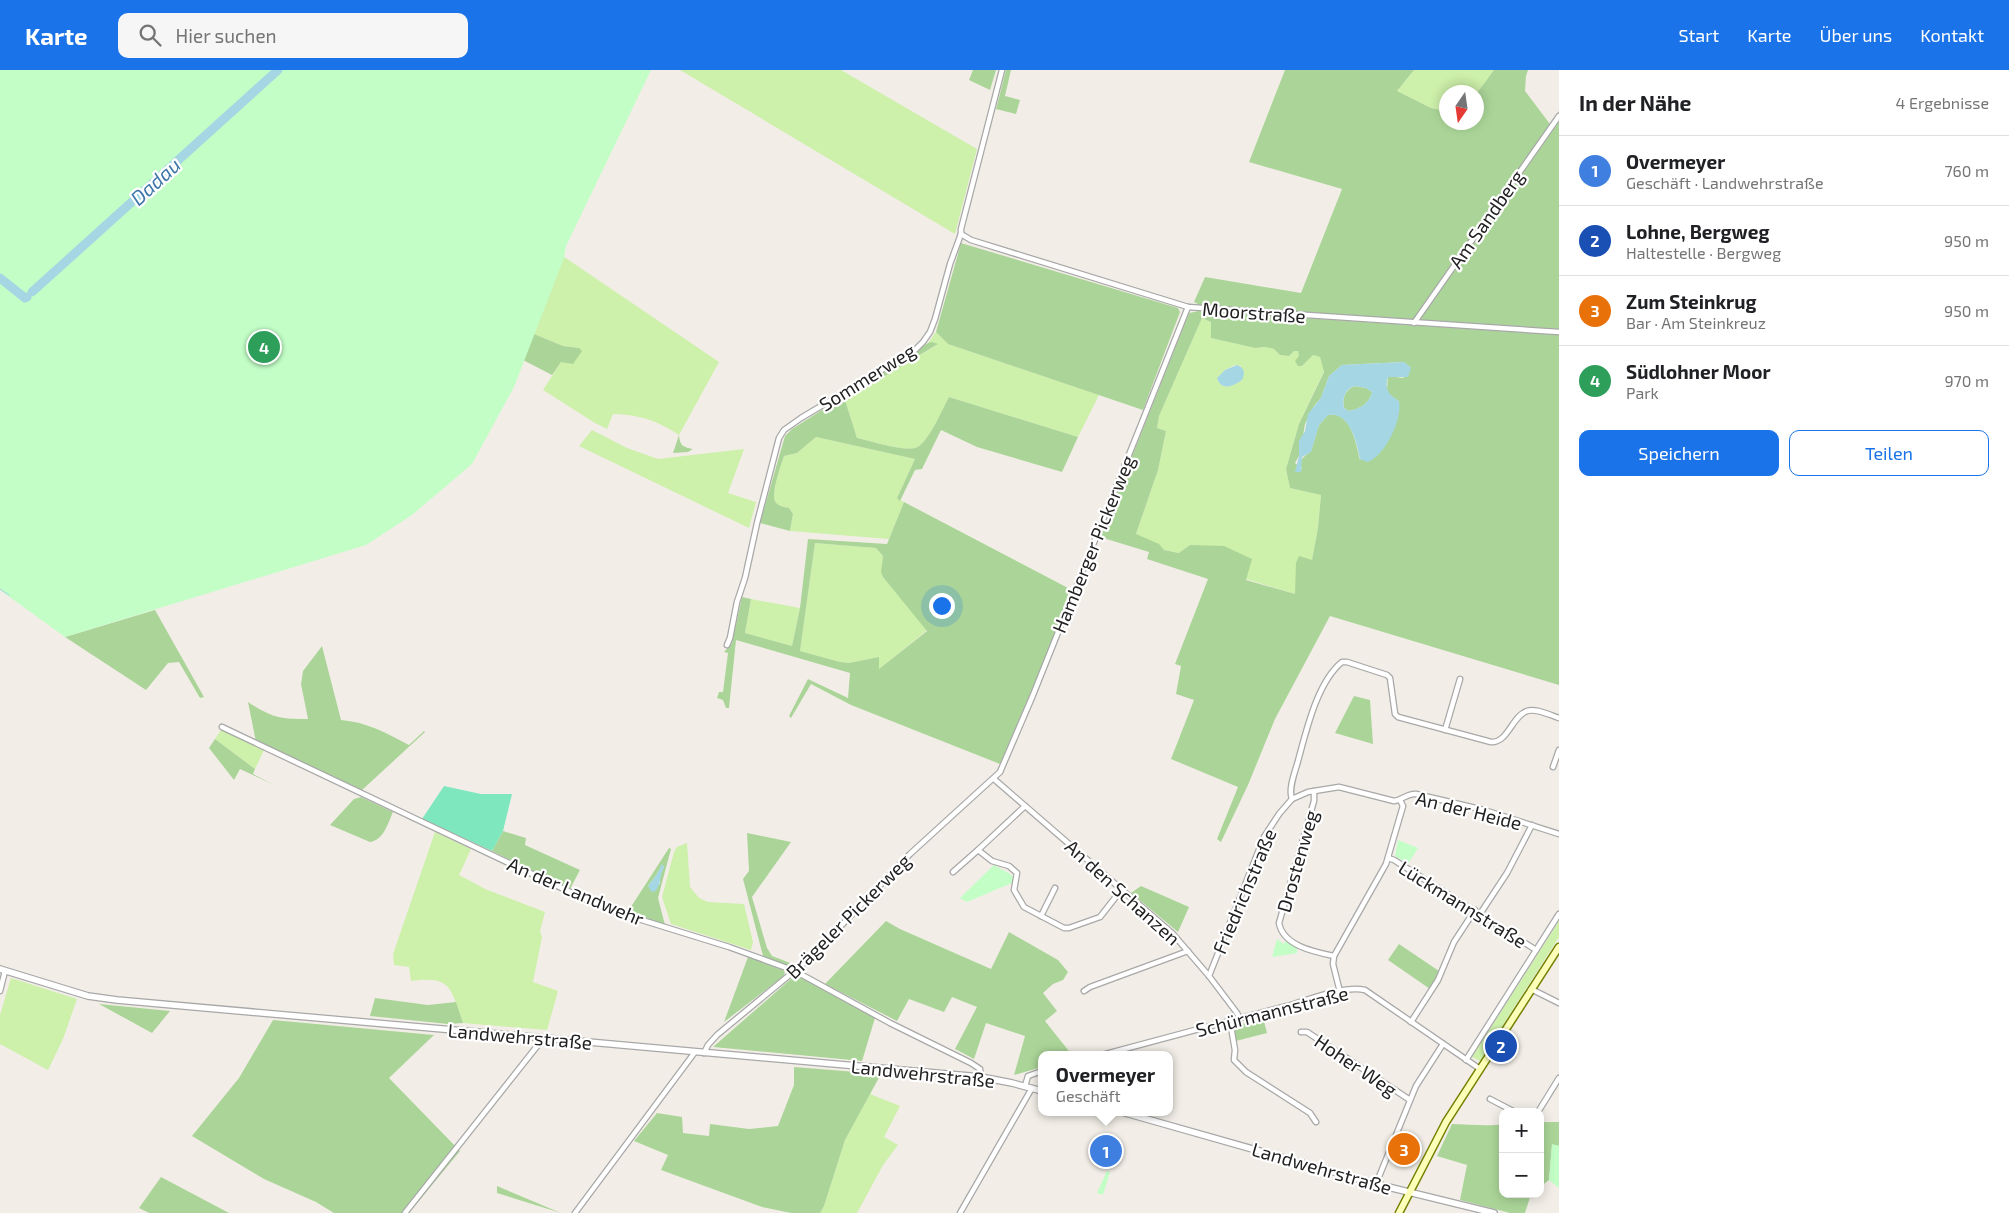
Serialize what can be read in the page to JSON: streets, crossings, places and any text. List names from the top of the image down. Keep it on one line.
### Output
{"streets":{"street":["Am Sandberg","Moorstraße","Sommerweg","Hamberger Pickerweg","An der Heide","Drostenweg","An der Landwehr","Friedrichstraße","An den Schanzen","Lückmannstraße","Brägeler Pickerweg","Schürmannstraße","Landwehrstraße","Hoher Weg"]},"crossings":[["Am Sandberg","Moorstraße"],["Moorstraße","Sommerweg"],["Moorstraße","Hamberger Pickerweg"],["Hamberger Pickerweg","An den Schanzen"],["Hamberger Pickerweg","Brägeler Pickerweg"],["An der Heide","Drostenweg"],["An der Heide","Friedrichstraße"],["An der Landwehr","Brägeler Pickerweg"],["An der Landwehr","Landwehrstraße"],["Friedrichstraße","An den Schanzen"],["An den Schanzen","Brägeler Pickerweg"],["An den Schanzen","Schürmannstraße"],["Brägeler Pickerweg","Landwehrstraße"]],"water":["Dadau"],"north":"bottom","page":{"header":"Karte","search":"Hier suchen","nav":["Start","Karte","Über uns","Kontakt"],"heading":["In der Nähe","4 Ergebnisse"],"list":[{"mark":"1","name":"Overmeyer","note":"Geschäft · Landwehrstraße","value":"760 m"},{"mark":"2","name":"Lohne, Bergweg","note":"Haltestelle · Bergweg","value":"950 m"},{"mark":"3","name":"Zum Steinkrug","note":"Bar · Am Steinkreuz","value":"950 m"},{"mark":"4","name":"Südlohner Moor","note":"Park","value":"970 m"}],"pins":["4","2","3","1"],"buttons":["Speichern","Teilen"],"popup":["Overmeyer","Geschäft"],"map_buttons":["+","−"]}}
